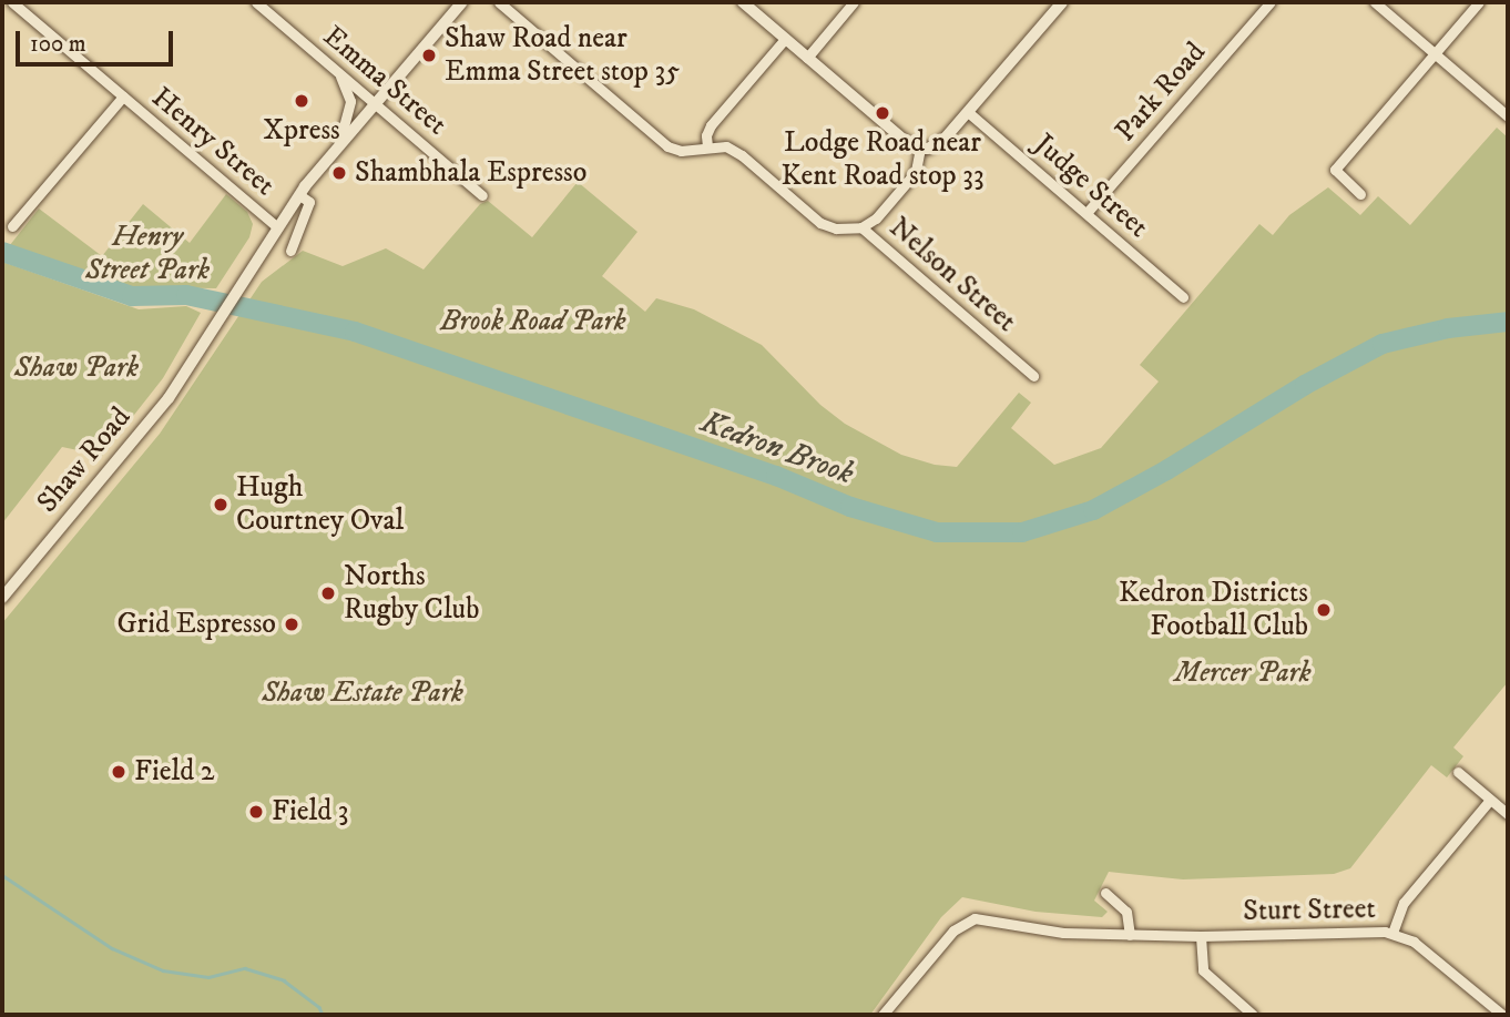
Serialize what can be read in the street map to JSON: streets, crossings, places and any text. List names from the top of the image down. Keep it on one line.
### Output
{"streets":{"street":["Emma Street","Park Road","Henry Street","Judge Street","Nelson Street","Shaw Road","Sturt Street"]},"crossings":[["Emma Street","Shaw Road"],["Park Road","Judge Street"],["Henry Street","Shaw Road"]],"water":["Kedron Brook"],"parks":["Henry Street Park","Brook Road Park","Shaw Park","Mercer Park","Shaw Estate Park"],"places":["Shaw Road near Emma Street stop 35","Xpress","Lodge Road near Kent Road stop 33","Shambhala Espresso","Hugh Courtney Oval","Norths Rugby Club","Kedron Districts Football Club","Grid Espresso","Field 2","Field 3"],"scale_bar":"100 m"}
